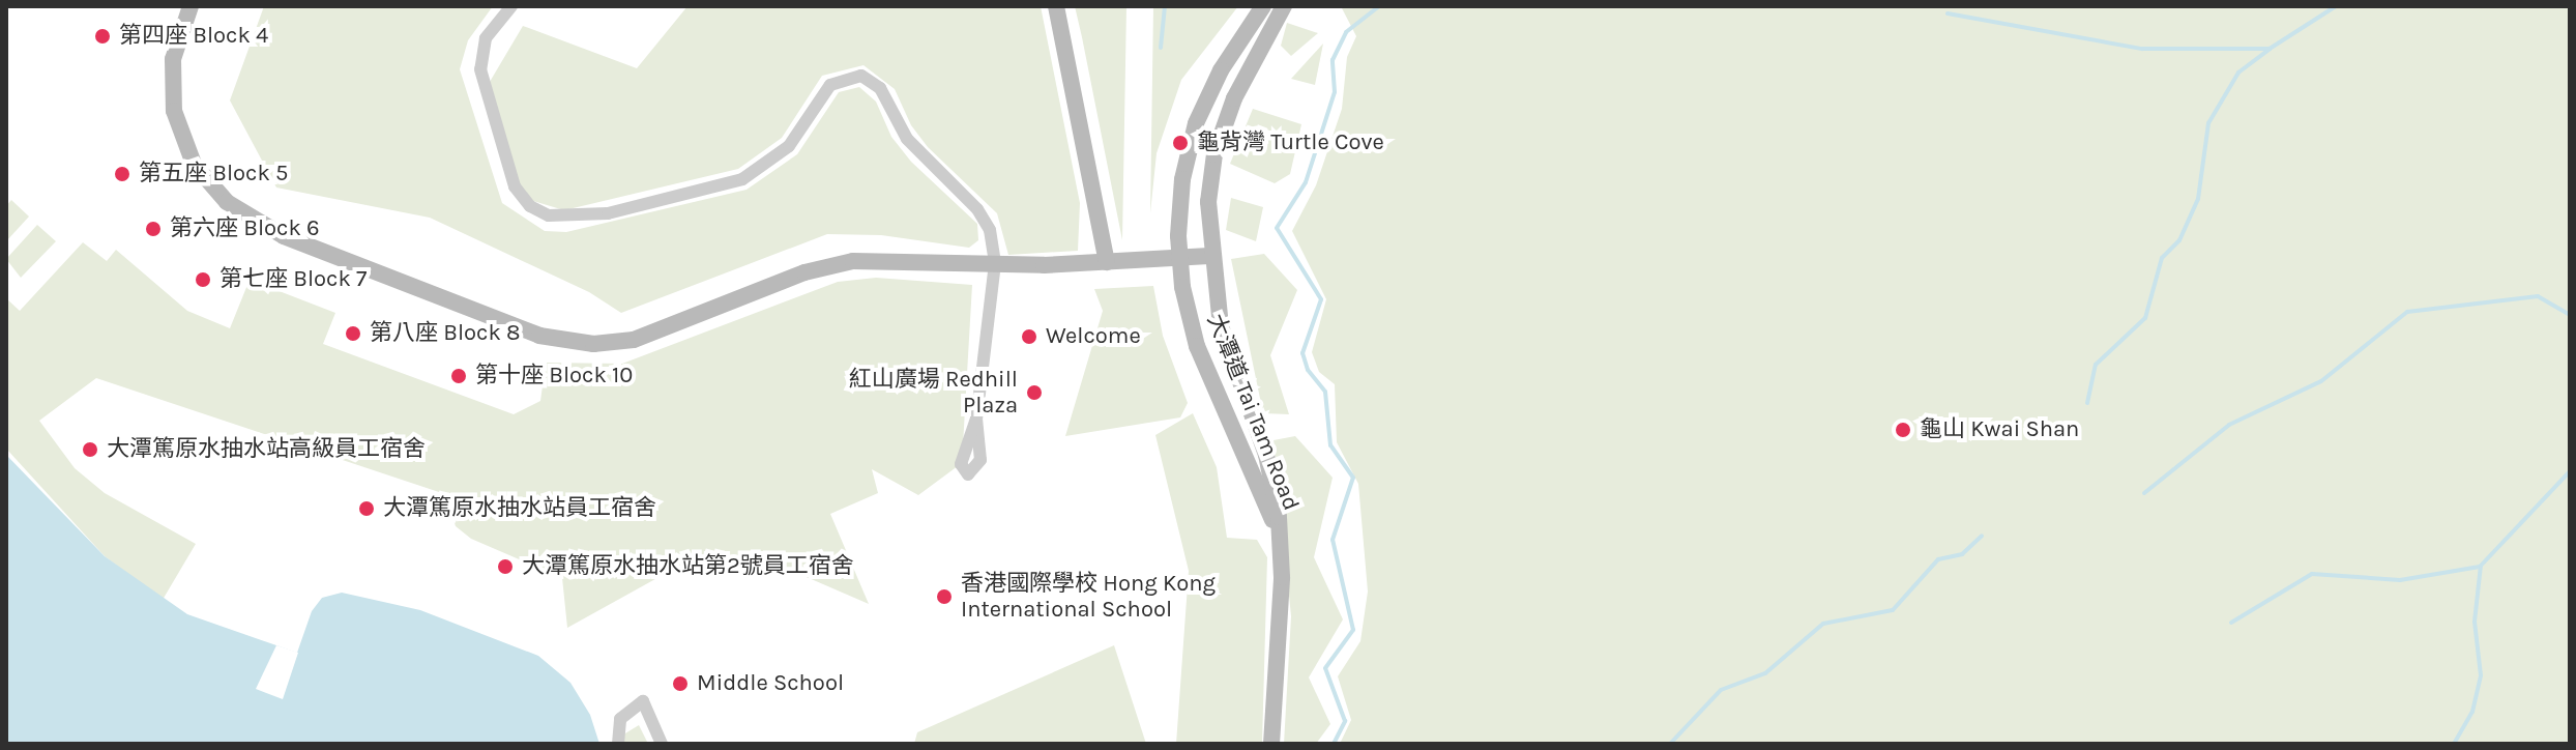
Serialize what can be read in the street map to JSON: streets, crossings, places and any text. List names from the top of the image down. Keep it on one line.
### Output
{"streets":{"street":["大潭道 Tai Tam Road"]},"places":["第四座 Block 4","龜背灣 Turtle Cove","第五座 Block 5","第六座 Block 6","第七座 Block 7","第八座 Block 8","Welcome","第十座 Block 10","紅山廣場 Redhill Plaza","龜山 Kwai Shan","大潭篤原水抽水站高級員工宿舍","大潭篤原水抽水站員工宿舍","大潭篤原水抽水站第2號員工宿舍","香港國際學校 Hong Kong International School","Middle School"]}
